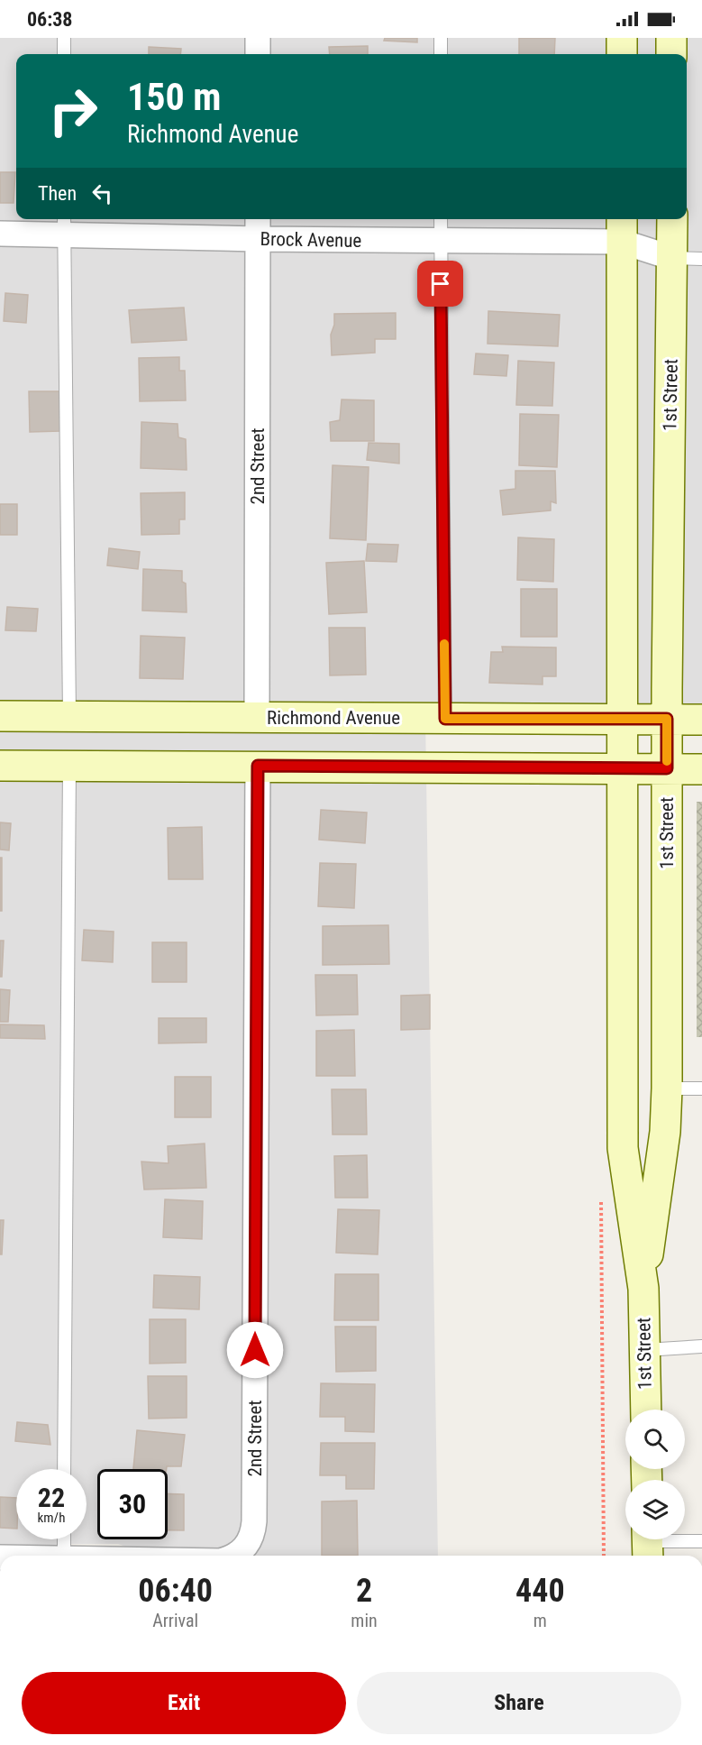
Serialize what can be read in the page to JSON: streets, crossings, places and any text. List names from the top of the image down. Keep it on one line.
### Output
{"streets":{"main road":["1st Street","Richmond Avenue"],"street":["Brock Avenue","2nd Street"]},"crossings":[["Brock Avenue","1st Street"],["Brock Avenue","2nd Street"],["1st Street","Richmond Avenue"],["2nd Street","Richmond Avenue"]],"page":{"status":"06:38","turn":["150 m","Richmond Avenue"],"then":"Then","speed":"22 km/h","limit":"30","eta":["06:40","Arrival","2","min","440","m"],"buttons":["Exit","Share"]}}
